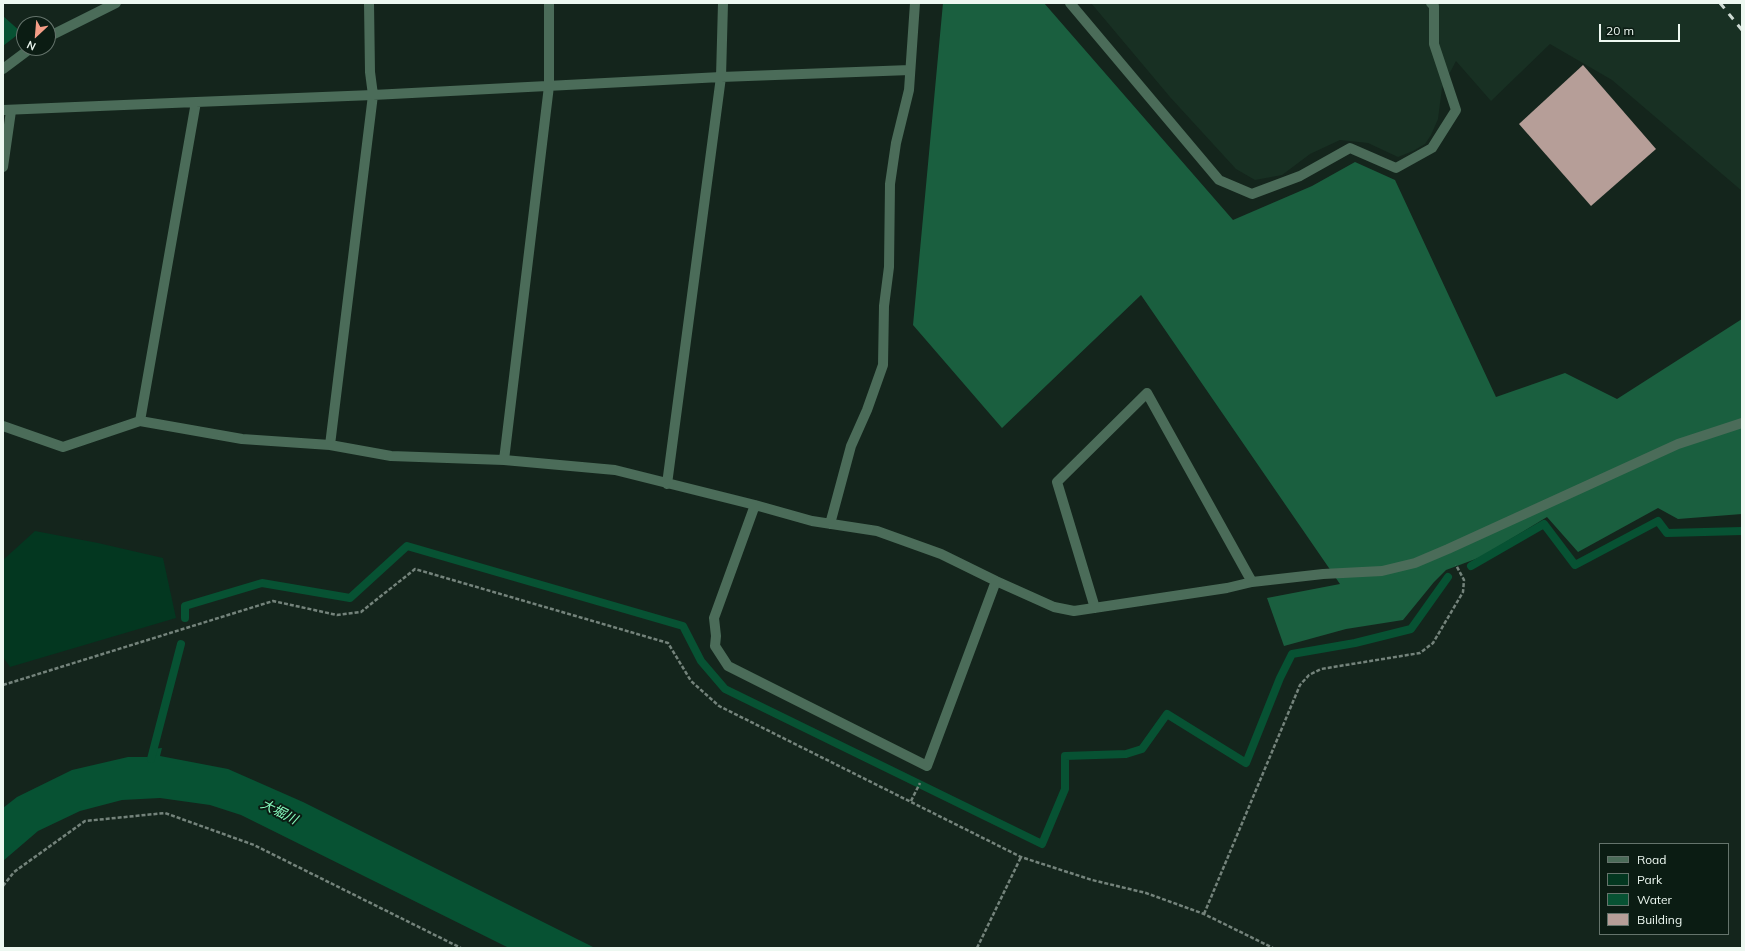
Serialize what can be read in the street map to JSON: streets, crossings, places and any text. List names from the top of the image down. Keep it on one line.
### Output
{"water":["大堀川"],"legend":["Road","Park","Water","Building"],"scale_bar":"20 m","north":"bottom left"}
